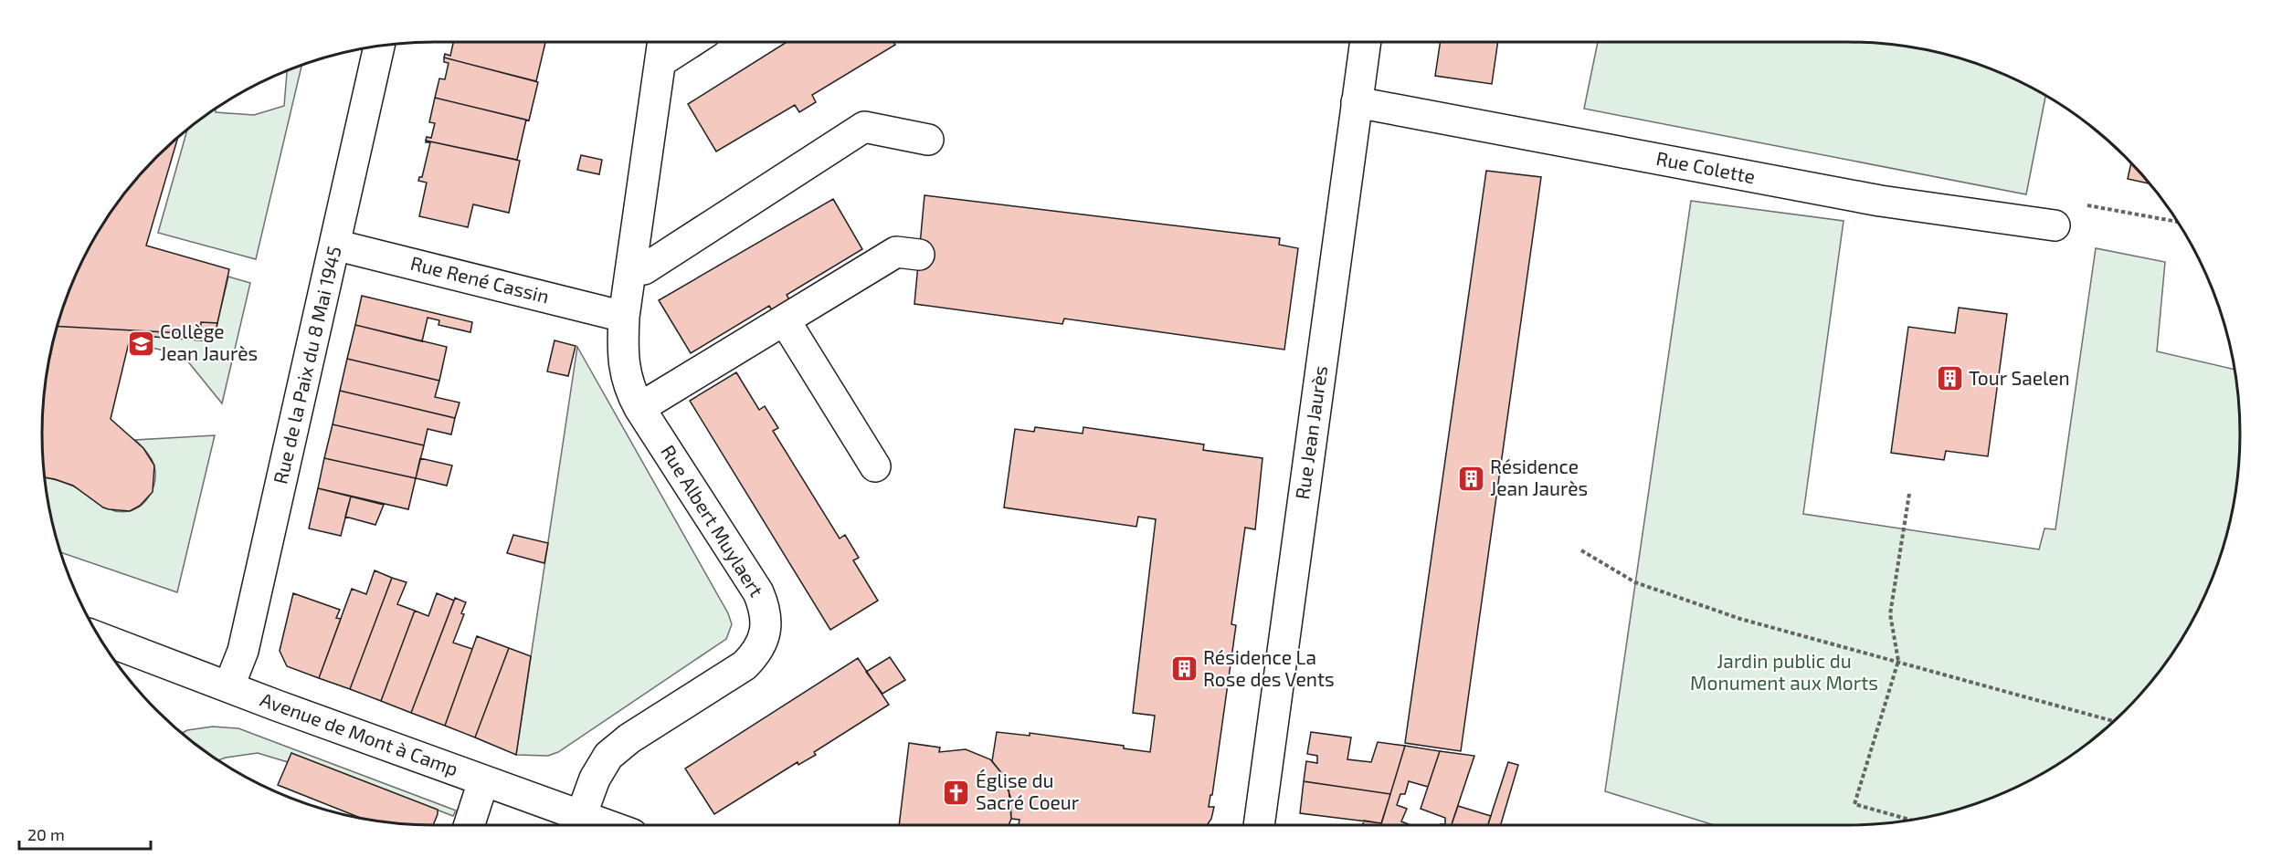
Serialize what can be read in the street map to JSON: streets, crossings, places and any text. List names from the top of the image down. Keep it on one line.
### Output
{"streets":{"street":["Rue Colette","Rue René Cassin","Rue de la Paix du 8 Mai 1945","Rue Jean Jaurès","Rue Albert Muylaert","Avenue de Mont à Camp"]},"crossings":[["Rue Colette","Rue Jean Jaurès"],["Rue René Cassin","Rue de la Paix du 8 Mai 1945"],["Rue René Cassin","Rue Albert Muylaert"],["Rue de la Paix du 8 Mai 1945","Avenue de Mont à Camp"],["Rue Albert Muylaert","Avenue de Mont à Camp"]],"parks":["Jardin public du Monument aux Morts"],"places":{"school or university":["Collège Jean Jaurès"],"building":["Tour Saelen","Résidence Jean Jaurès","Résidence La Rose des Vents"],"church":["Église du Sacré Coeur"]},"scale_bar":"20 m"}
